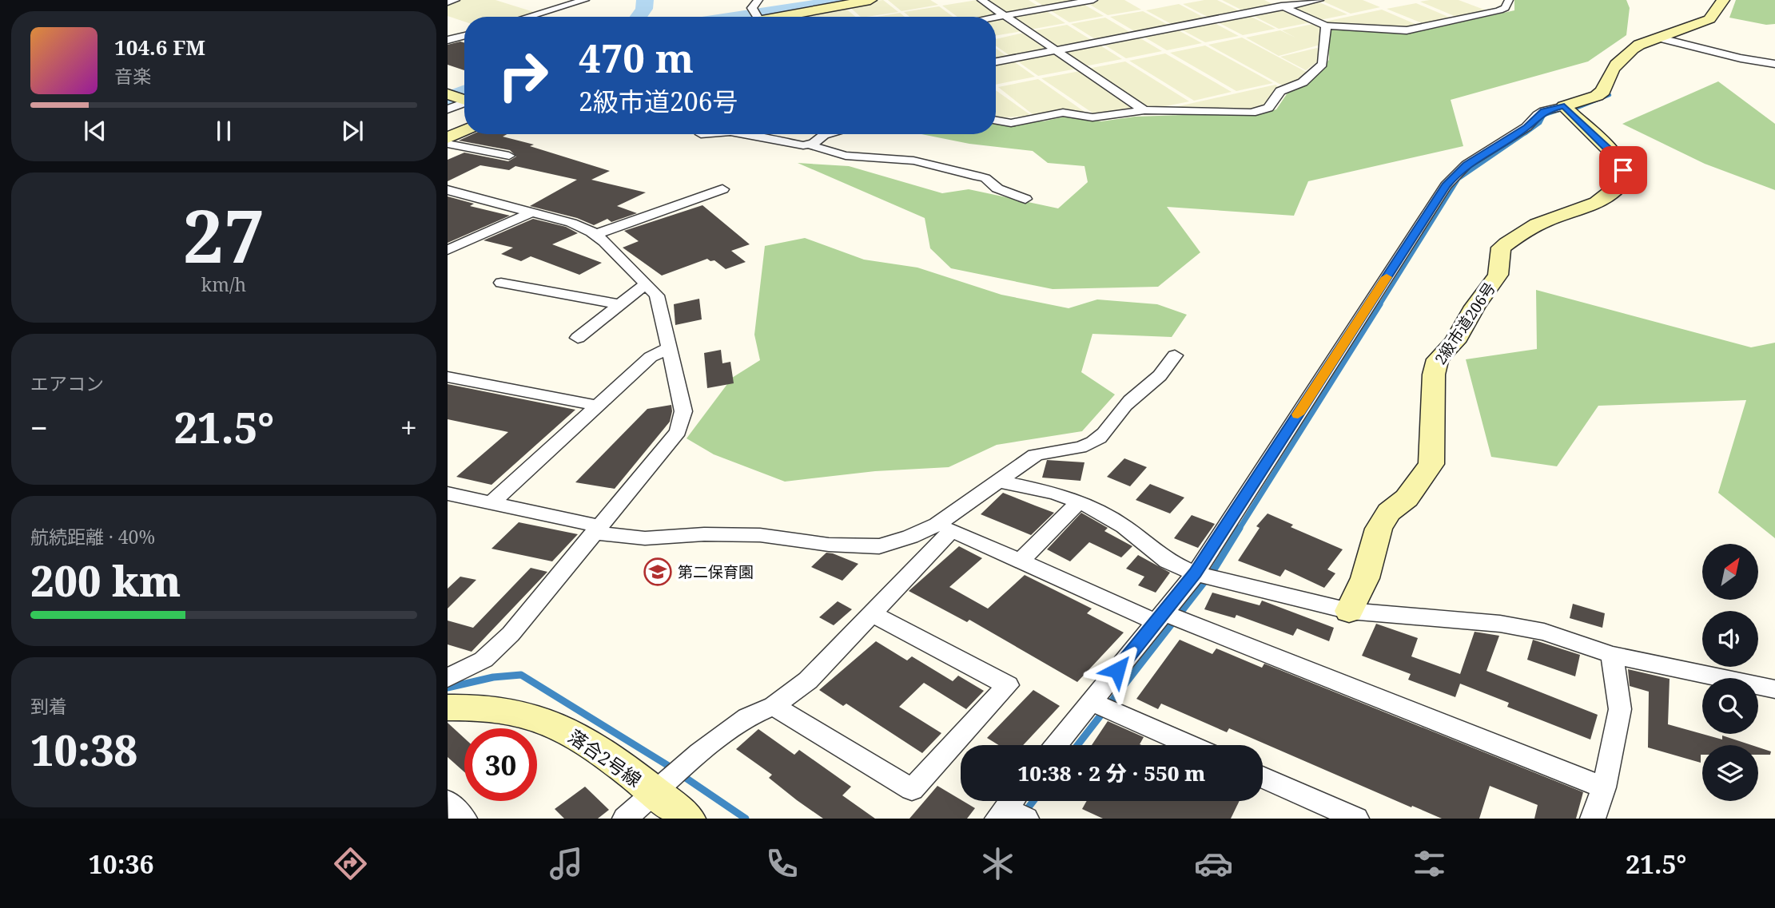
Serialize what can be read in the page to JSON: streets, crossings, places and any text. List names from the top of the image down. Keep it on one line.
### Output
{"streets":{"street":["2級市道206号","落合2号線"]},"places":{"school or university":["第二保育園"]},"north":"top right","page":{"turn":["470 m","2級市道206号"],"song":["104.6 FM","音楽"],"tile":[["27","km/h"],"エアコン",["航続距離 · 40%","200 km"],["到着","10:38"]],"heat":["−","21.5°","+"],"limit":"30","trip":"10:38 · 2 分 · 550 m","tabs":["10:36","21.5°"]}}
